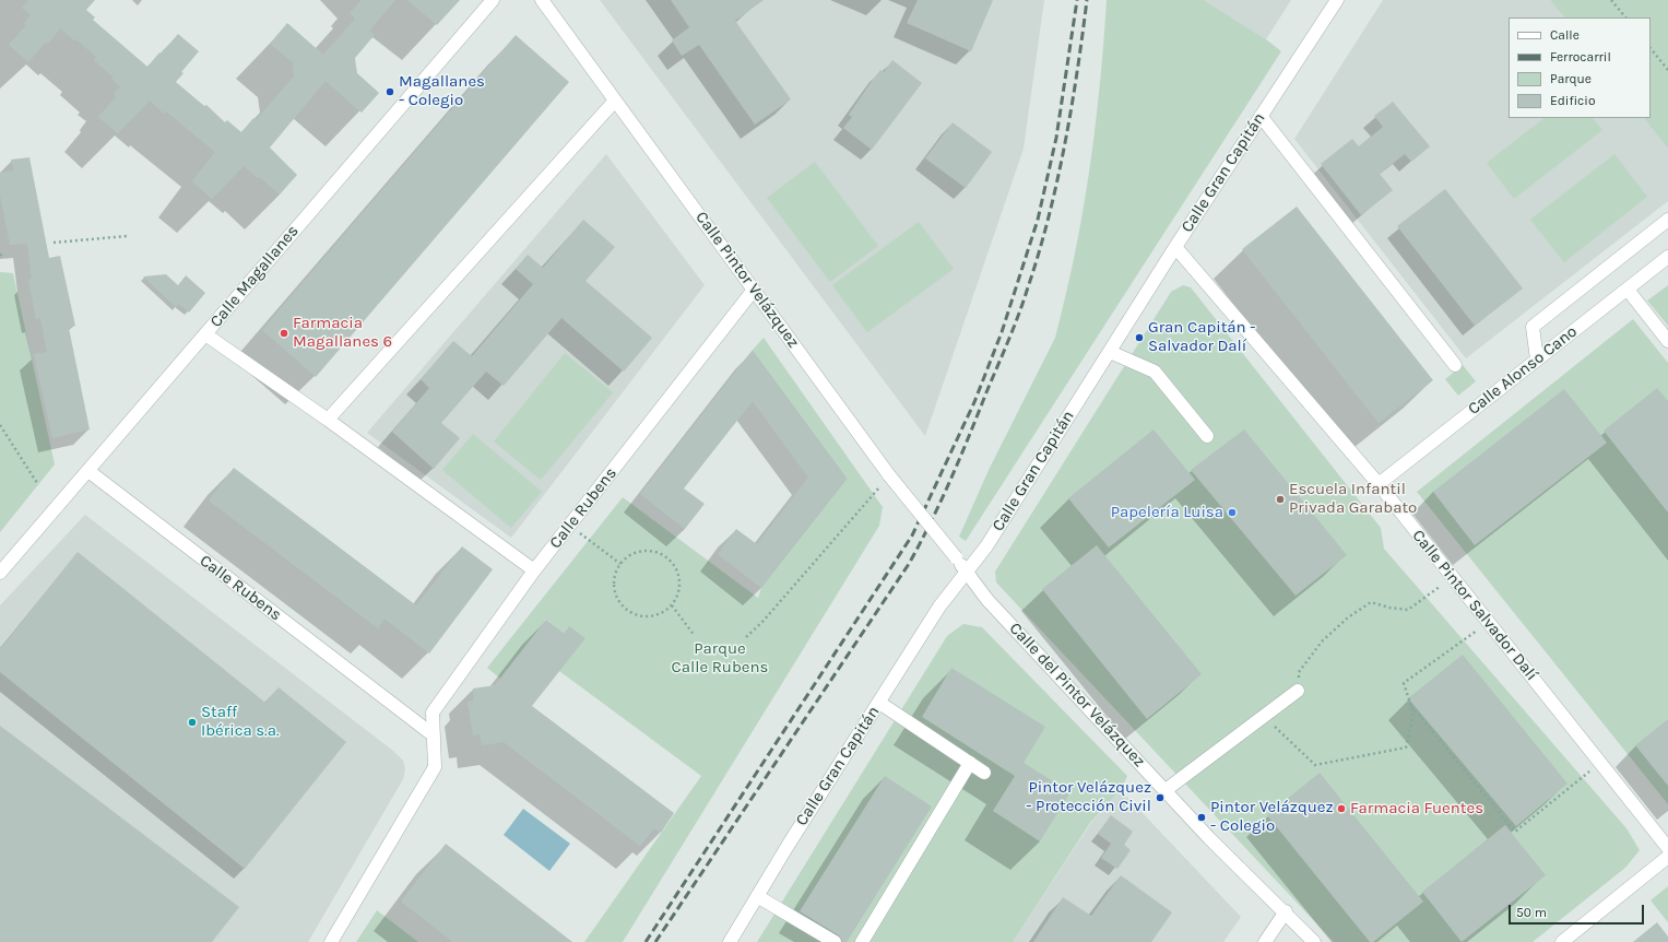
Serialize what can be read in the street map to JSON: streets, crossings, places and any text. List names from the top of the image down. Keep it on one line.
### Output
{"streets":{"street":["Calle Gran Capitán","Calle Magallanes","Calle Pintor Velázquez","Calle Alonso Cano","Calle Rubens","Calle Pintor Salvador Dalí","Calle del Pintor Velázquez"]},"crossings":[["Calle Gran Capitán","Calle Pintor Salvador Dalí"],["Calle Gran Capitán","Calle del Pintor Velázquez"],["Calle Magallanes","Calle Rubens"],["Calle Pintor Velázquez","Calle Rubens"],["Calle Pintor Velázquez","Calle del Pintor Velázquez"],["Calle Alonso Cano","Calle Pintor Salvador Dalí"]],"parks":["Parque Calle Rubens"],"places":["Magallanes - Colegio","Farmacia Magallanes 6","Gran Capitán - Salvador Dalí","Escuela Infantil Privada Garabato","Papelería Luisa","Staff Ibérica s.a.","Pintor Velázquez - Protección Civil","Farmacia Fuentes","Pintor Velázquez - Colegio"],"legend":["Calle","Ferrocarril","Parque","Edificio"],"scale_bar":"50 m"}
